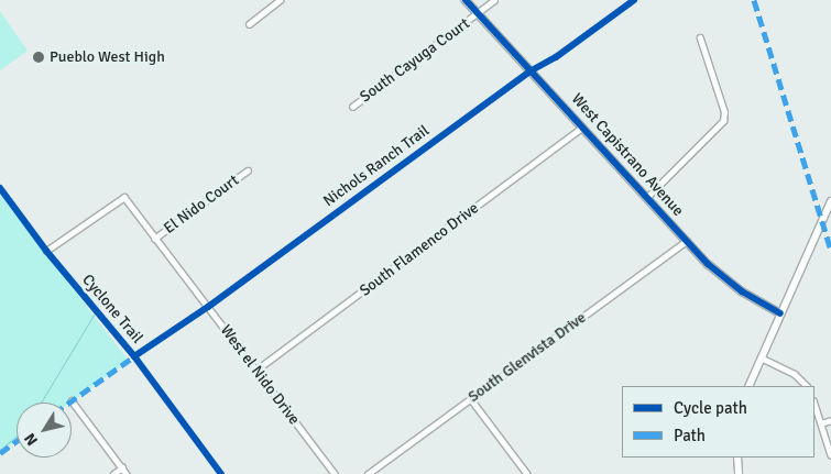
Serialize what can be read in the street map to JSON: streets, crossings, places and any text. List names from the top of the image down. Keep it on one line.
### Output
{"streets":{"street":["South Cayuga Court","West Capistrano Avenue","El Nido Court","South Flamenco Drive","South Glenvista Drive","West el Nido Drive"],"cycle path":["Nichols Ranch Trail","Cyclone Trail"]},"crossings":[["South Cayuga Court","West Capistrano Avenue"],["West Capistrano Avenue","South Flamenco Drive"],["West Capistrano Avenue","South Glenvista Drive"],["El Nido Court","West el Nido Drive"],["South Flamenco Drive","West el Nido Drive"]],"places":["Pueblo West High"],"legend":["Cycle path","Path"],"north":"bottom left"}
